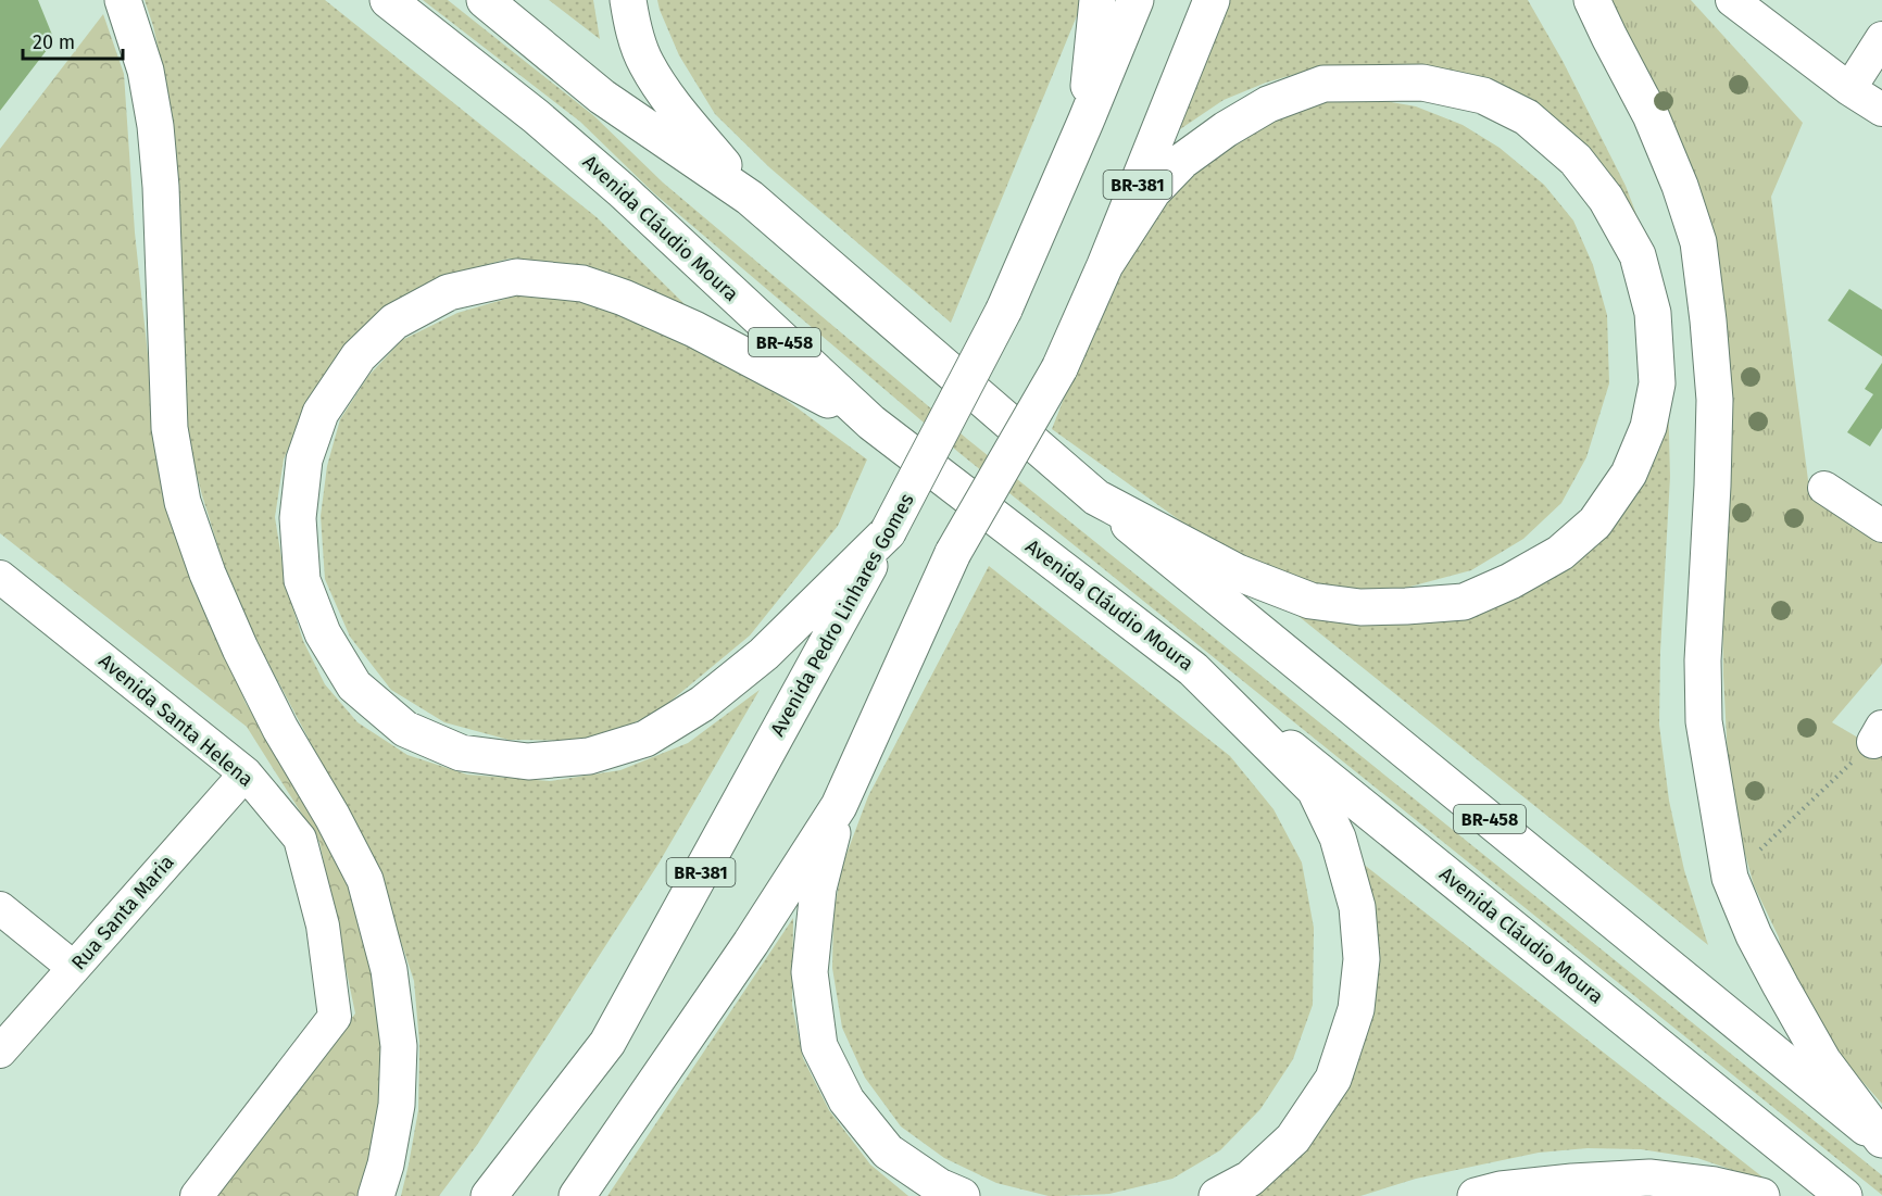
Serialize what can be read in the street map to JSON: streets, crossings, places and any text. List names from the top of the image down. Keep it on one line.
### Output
{"streets":{"main road":["BR-381","Avenida Cláudio Moura","BR-458","Avenida Pedro Linhares Gomes"],"street":["Avenida Santa Helena","Rua Santa Maria"]},"crossings":[["Avenida Santa Helena","Rua Santa Maria"]],"scale_bar":"20 m"}
